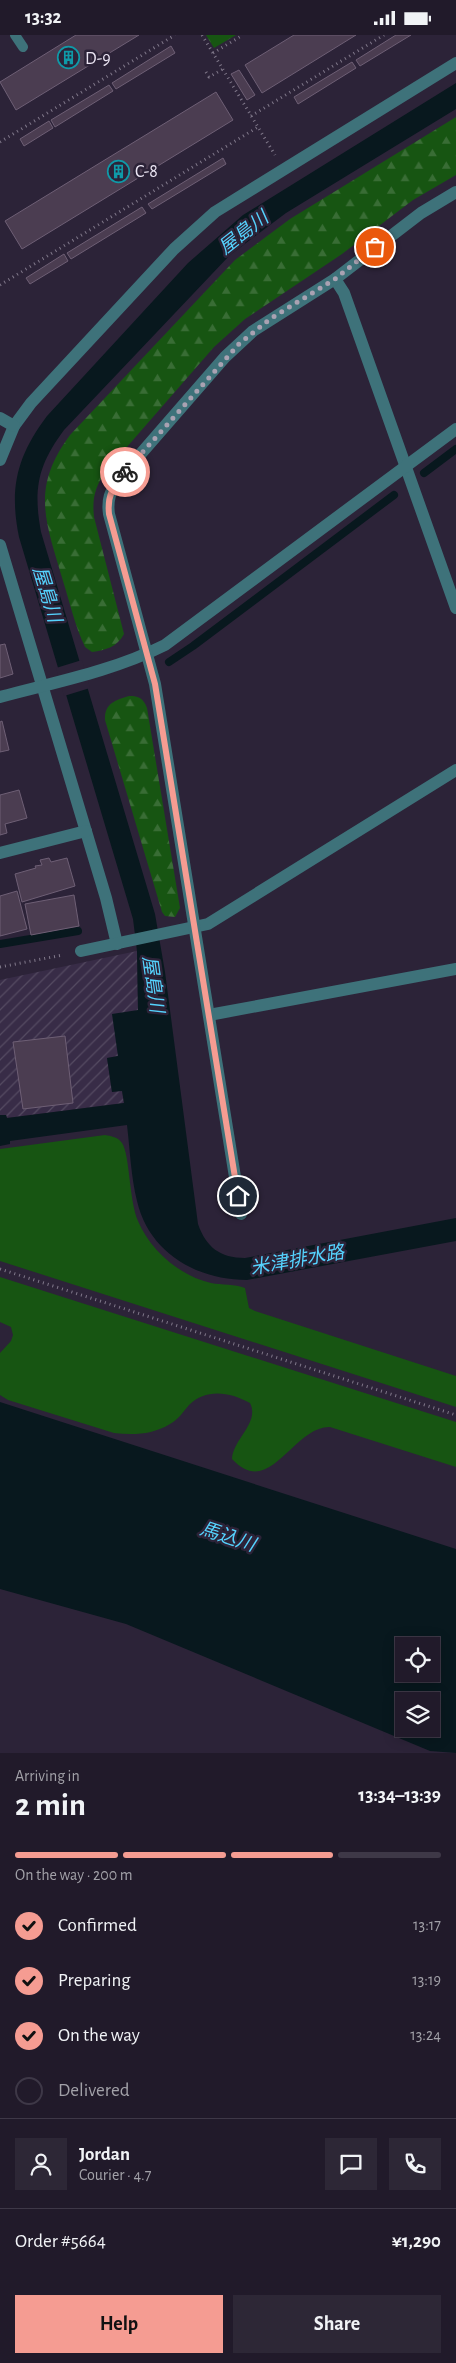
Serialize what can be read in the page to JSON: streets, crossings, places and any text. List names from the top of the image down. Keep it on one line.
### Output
{"water":["屋島川","米津排水路","馬込川"],"places":{"building":["D-9","C-8"]},"page":{"status":"13:32","heading":["2 min","Arriving in","13:34–13:39"],"panel":["Jordan","Courier · 4.7","Order #5664","¥1,290"],"bar":"On the way · 200 m","list":[["Confirmed","13:17"],["Preparing","13:19"],["On the way","13:24"],"Delivered"],"buttons":["Help","Share"]}}
